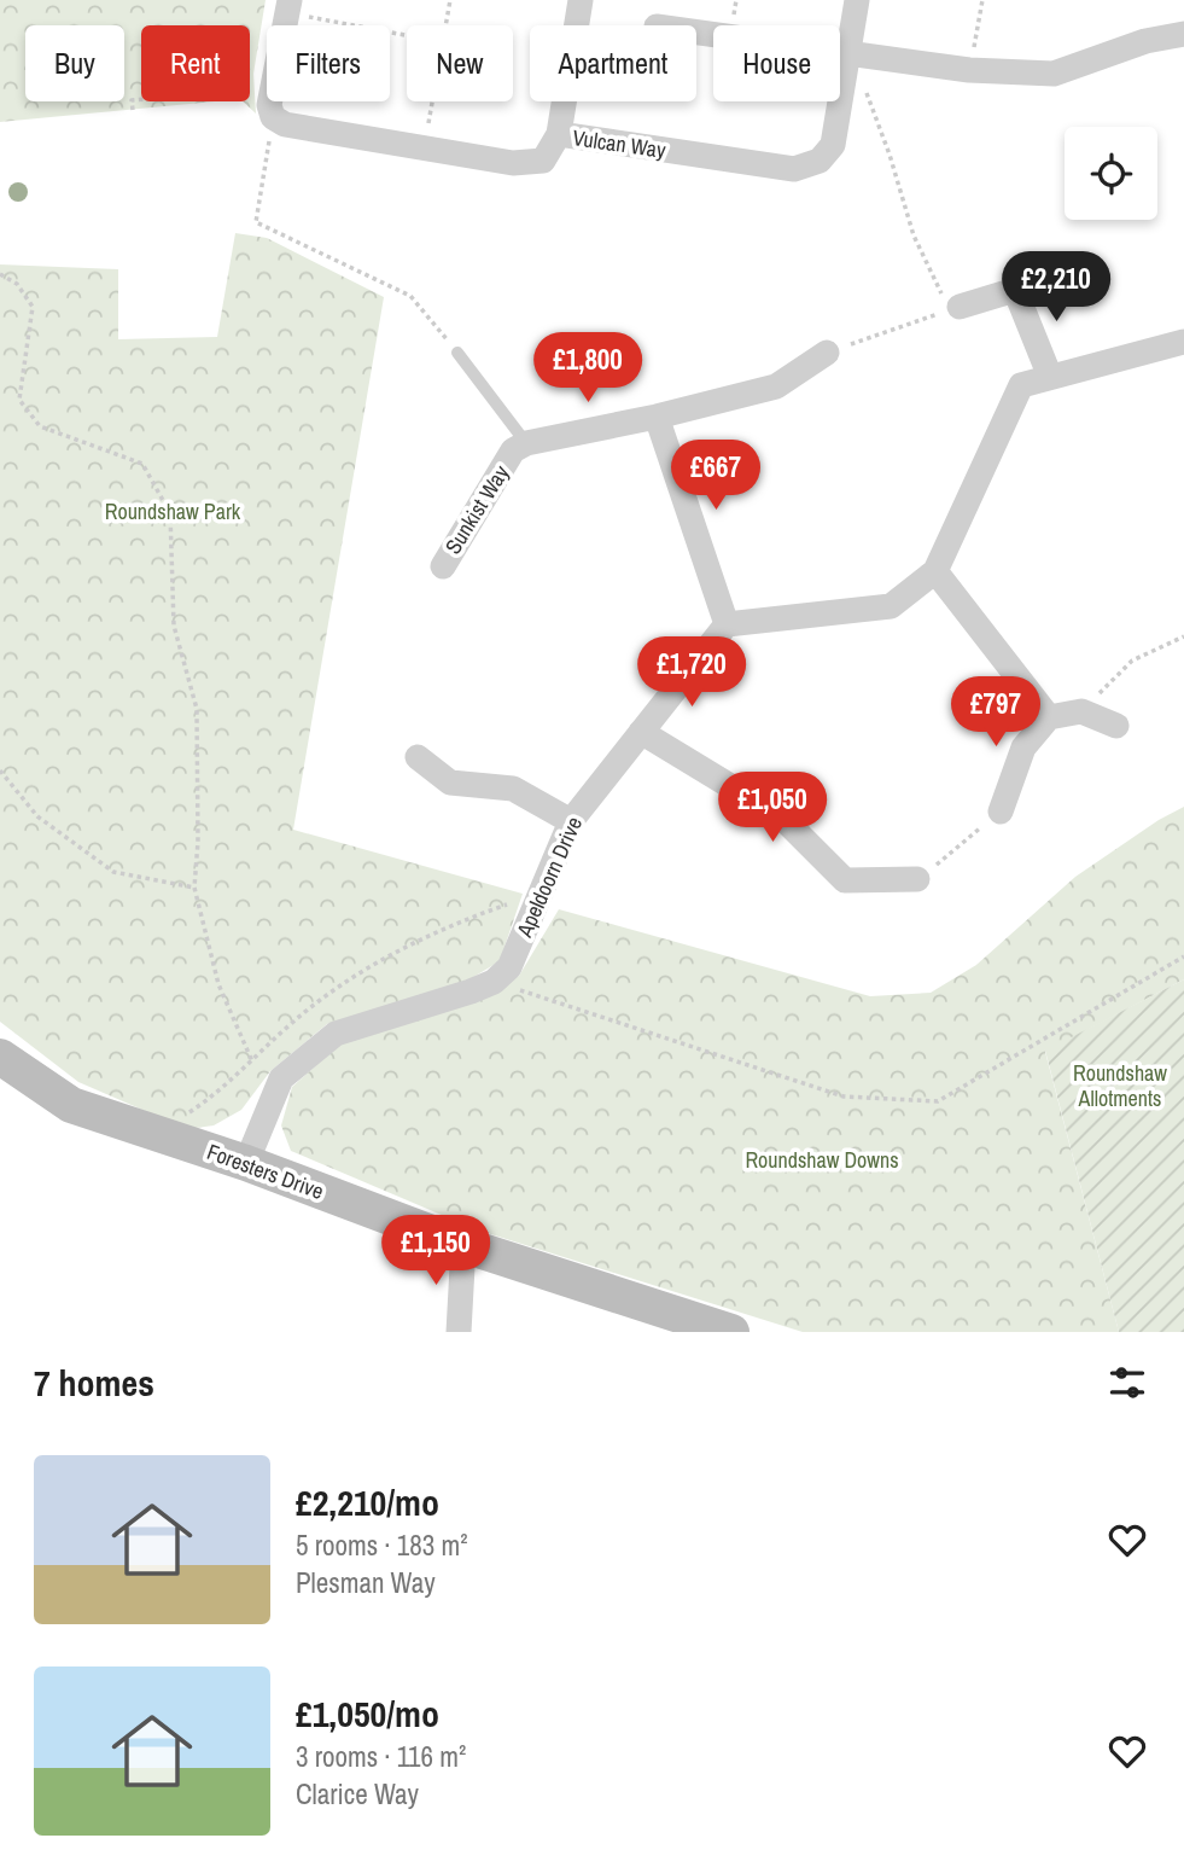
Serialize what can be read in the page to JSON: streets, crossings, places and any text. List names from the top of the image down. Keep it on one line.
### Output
{"streets":{"main road":["Foresters Drive"],"street":["Vulcan Way","Sunkist Way","Apeldoorn Drive"]},"parks":["Roundshaw Park","Roundshaw Allotments","Roundshaw Downs"],"page":{"chip":["Buy","Rent","Filters","New","Apartment","House"],"price":["£2,210","£1,800","£667","£1,720","£797","£1,050","£1,150"],"heading":"7 homes","list":[{"name":"£2,210/mo","note":"5 rooms · 183 m² · Plesman Way"},{"name":"£1,050/mo","note":"3 rooms · 116 m² · Clarice Way"}]}}
